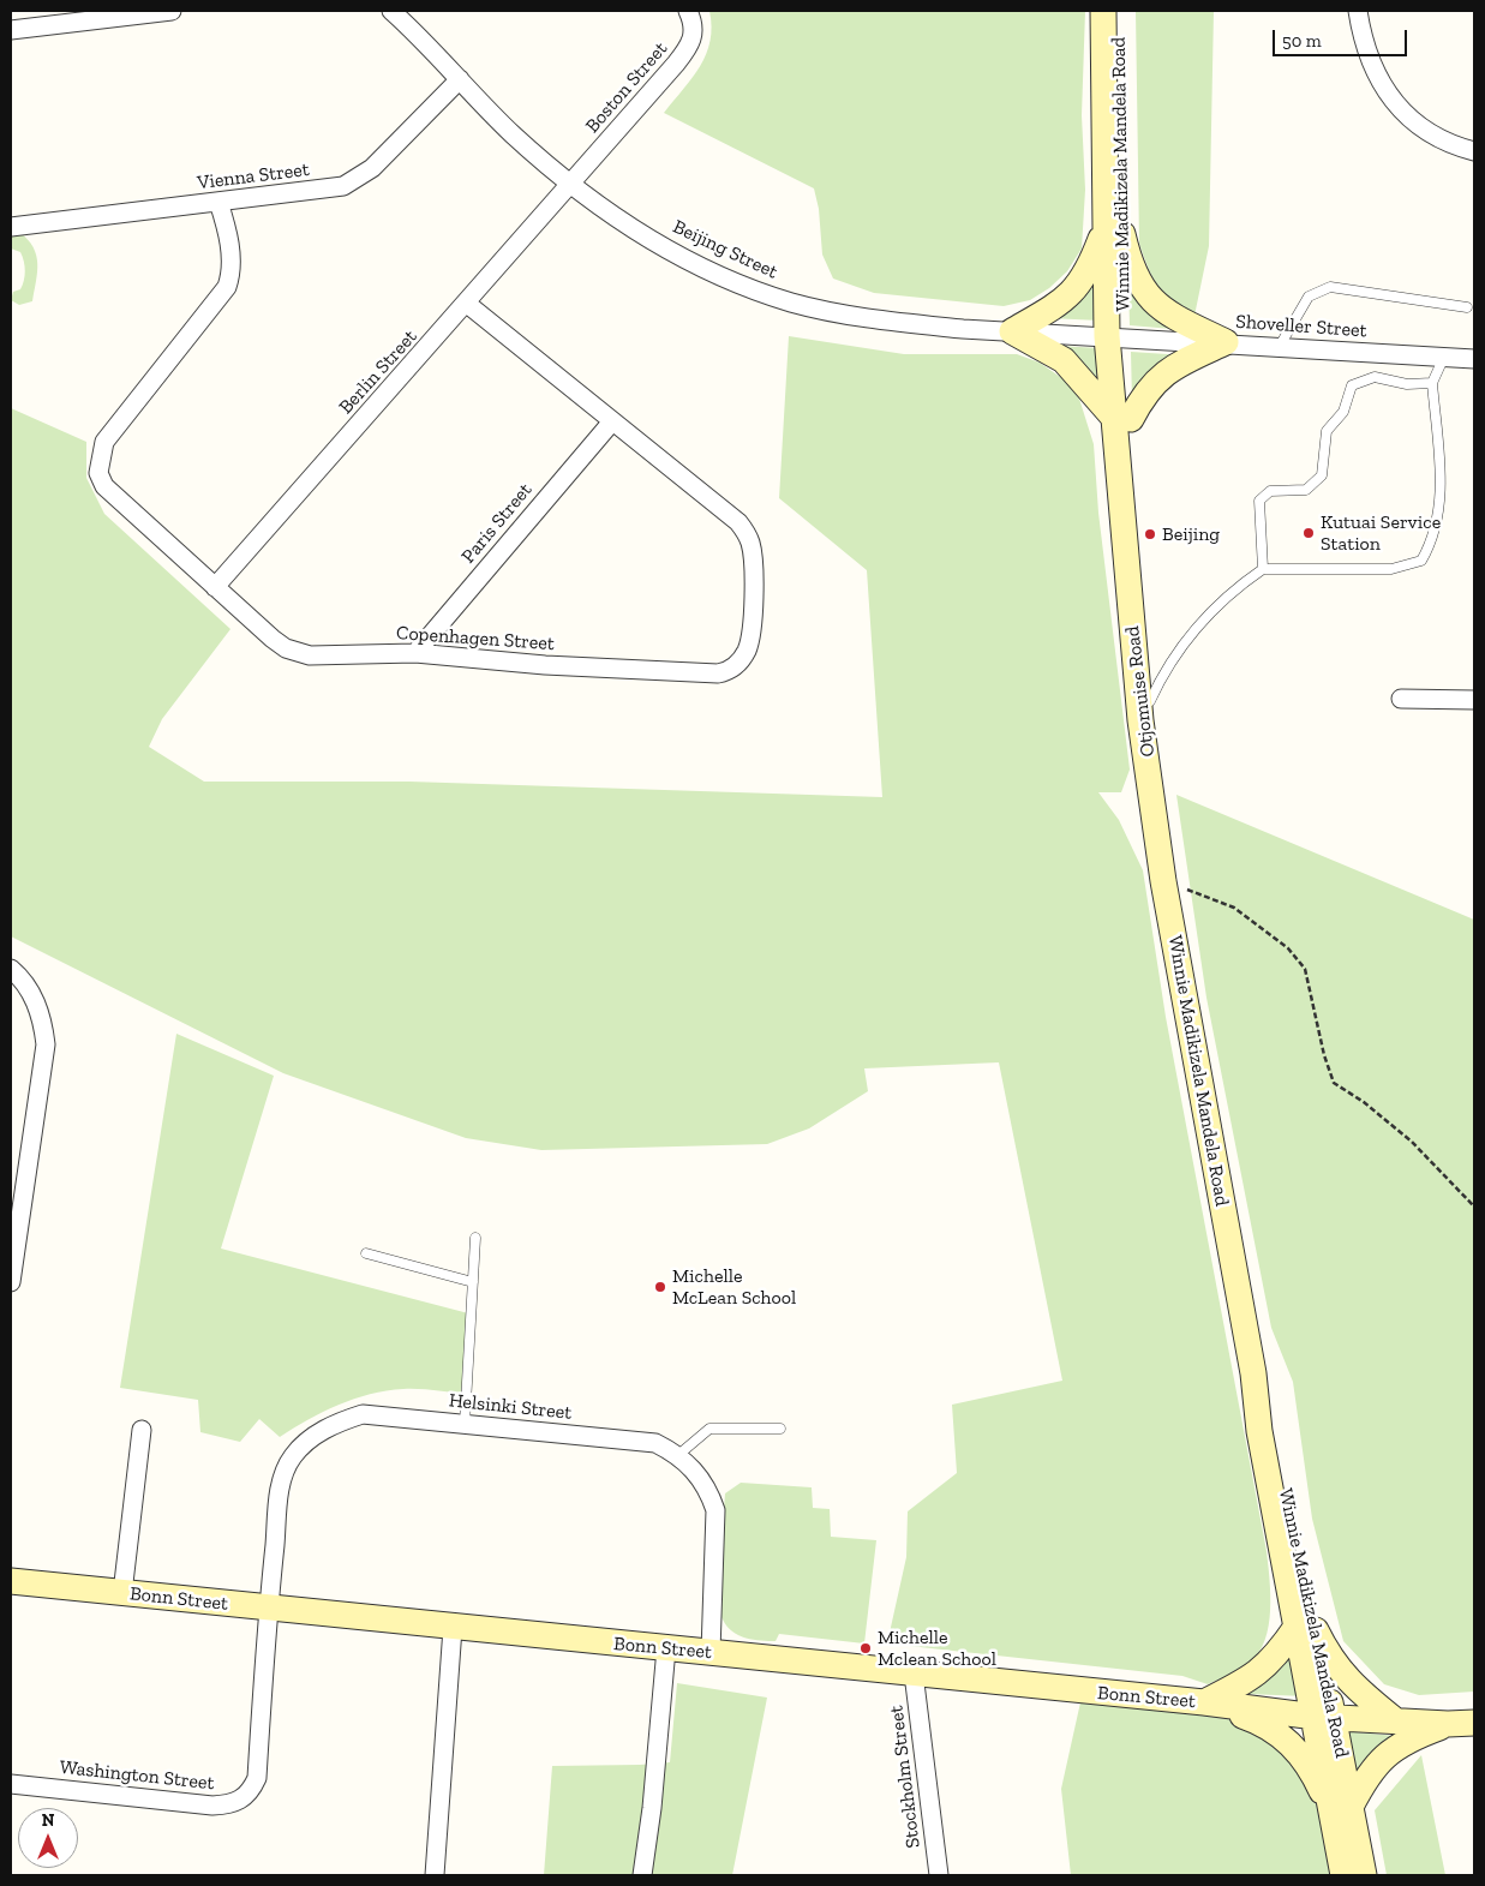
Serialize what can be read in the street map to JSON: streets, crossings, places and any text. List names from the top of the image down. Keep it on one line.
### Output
{"streets":{"main road":["Winnie Madikizela Mandela Road","Otjomuise Road","Bonn Street"],"street":["Boston Street","Vienna Street","Beijing Street","Shoveller Street","Berlin Street","Paris Street","Copenhagen Street","Helsinki Street","Washington Street","Stockholm Street"]},"crossings":[["Boston Street","Beijing Street"],["Boston Street","Berlin Street"],["Winnie Madikizela Mandela Road","Beijing Street"],["Winnie Madikizela Mandela Road","Shoveller Street"],["Winnie Madikizela Mandela Road","Otjomuise Road"],["Winnie Madikizela Mandela Road","Bonn Street"],["Vienna Street","Beijing Street"],["Vienna Street","Copenhagen Street"],["Beijing Street","Shoveller Street"],["Beijing Street","Berlin Street"],["Beijing Street","Otjomuise Road"],["Shoveller Street","Otjomuise Road"],["Berlin Street","Copenhagen Street"],["Paris Street","Copenhagen Street"],["Helsinki Street","Bonn Street"],["Helsinki Street","Washington Street"],["Bonn Street","Washington Street"],["Bonn Street","Stockholm Street"]],"places":["Kutuai Service Station","Beijing","Michelle McLean School","Michelle Mclean School"],"scale_bar":"50 m","north":"top"}
